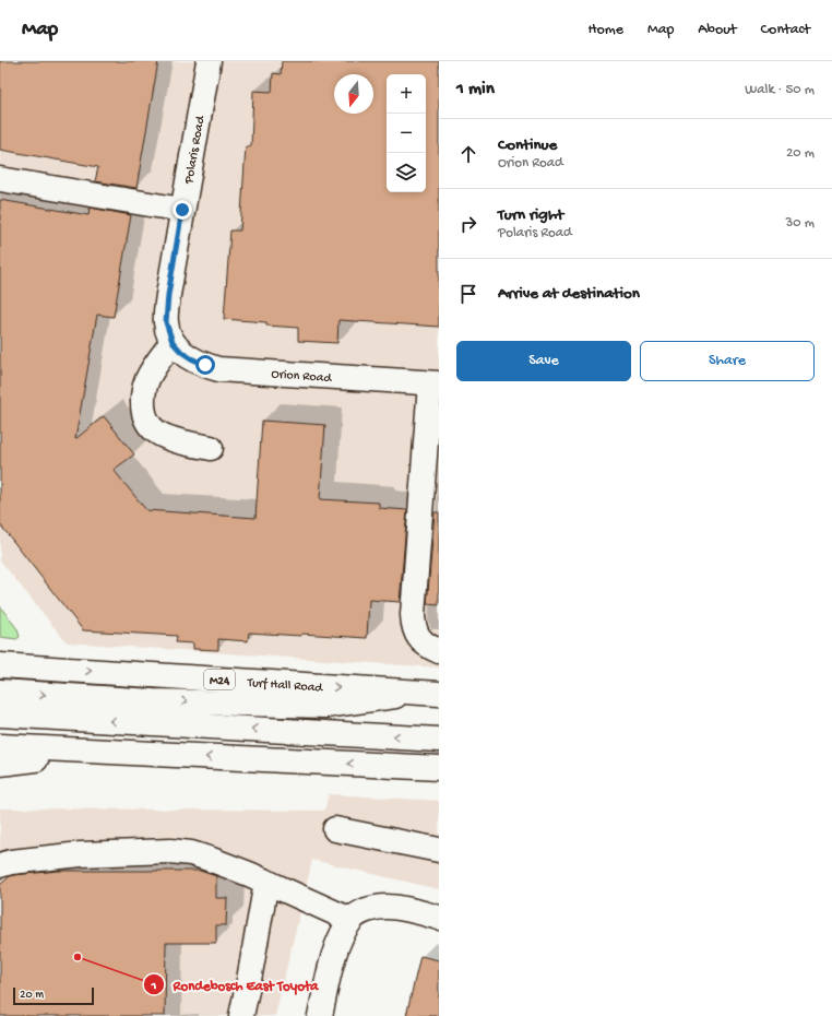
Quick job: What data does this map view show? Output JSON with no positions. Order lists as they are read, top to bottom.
{
  "streets": {
    "main road": [
      "Polaris Road",
      "Orion Road",
      "M24",
      "Turf Hall Road"
    ]
  },
  "crossings": [
    ["Polaris Road", "Orion Road"]
  ],
  "places": ["Rondebosch East Toyota"],
  "scale_bar": "20 m",
  "north": "bottom",
  "page": {
    "header": "Map",
    "nav": [
      "Home",
      "Map",
      "About",
      "Contact"
    ],
    "heading": ["1 min", "Walk · 50 m"],
    "map_buttons": ["+", "−"],
    "list": [
      ["Continue", "Orion Road", "20 m"],
      ["Turn right", "Polaris Road", "30 m"],
      "Arrive at destination"
    ],
    "buttons": ["Save", "Share"],
    "scale": "20 m"
  }
}
